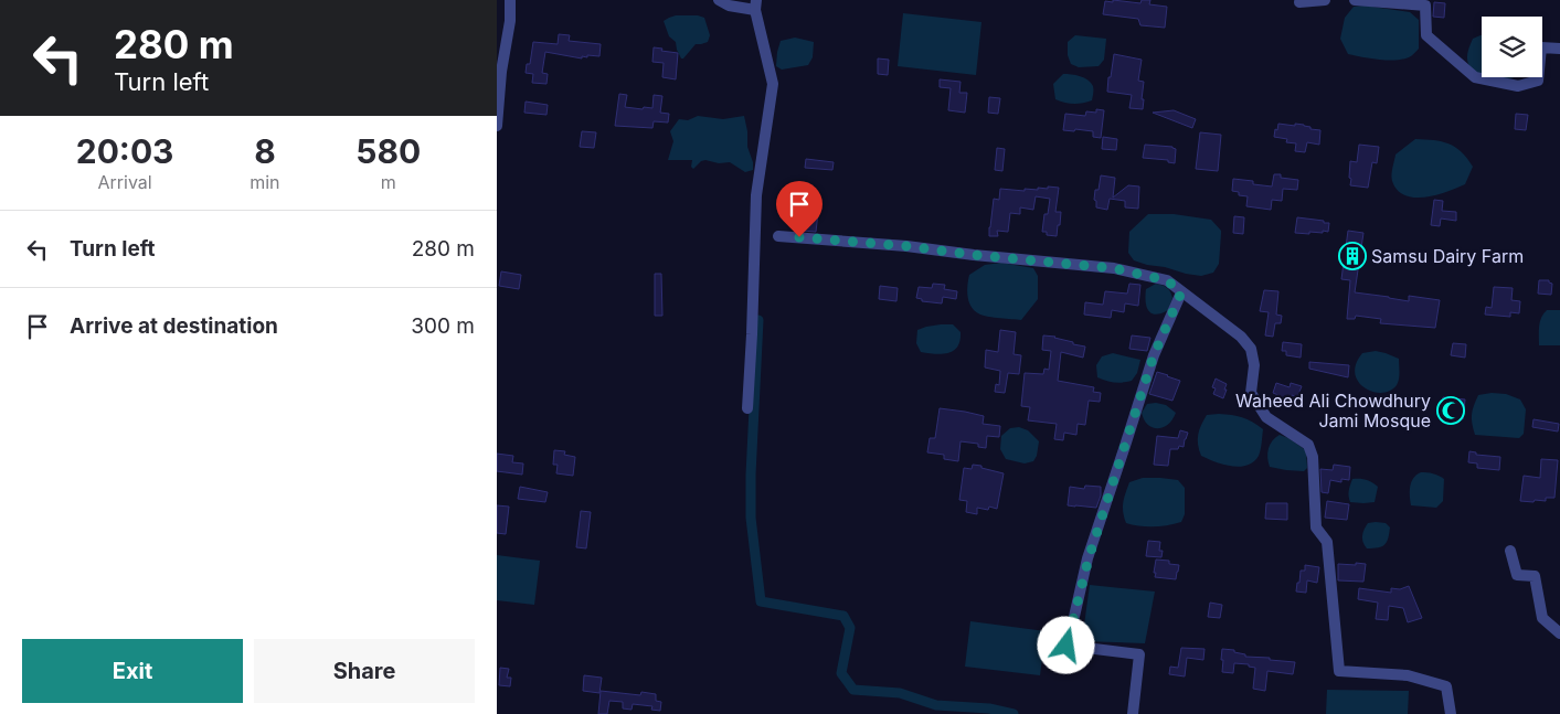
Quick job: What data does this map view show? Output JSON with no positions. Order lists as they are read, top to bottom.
{
  "places": {
    "building": ["Samsu Dairy Farm"],
    "mosque": ["Waheed Ali Chowdhury Jami Mosque"]
  },
  "page": {
    "turn": ["280 m", "Turn left"],
    "eta": [
      "20:03",
      "Arrival",
      "8",
      "min",
      "580",
      "m"
    ],
    "list": [
      {
        "name": "Turn left",
        "value": "280 m"
      },
      {
        "name": "Arrive at destination",
        "value": "300 m"
      }
    ],
    "buttons": ["Exit", "Share"]
  }
}
